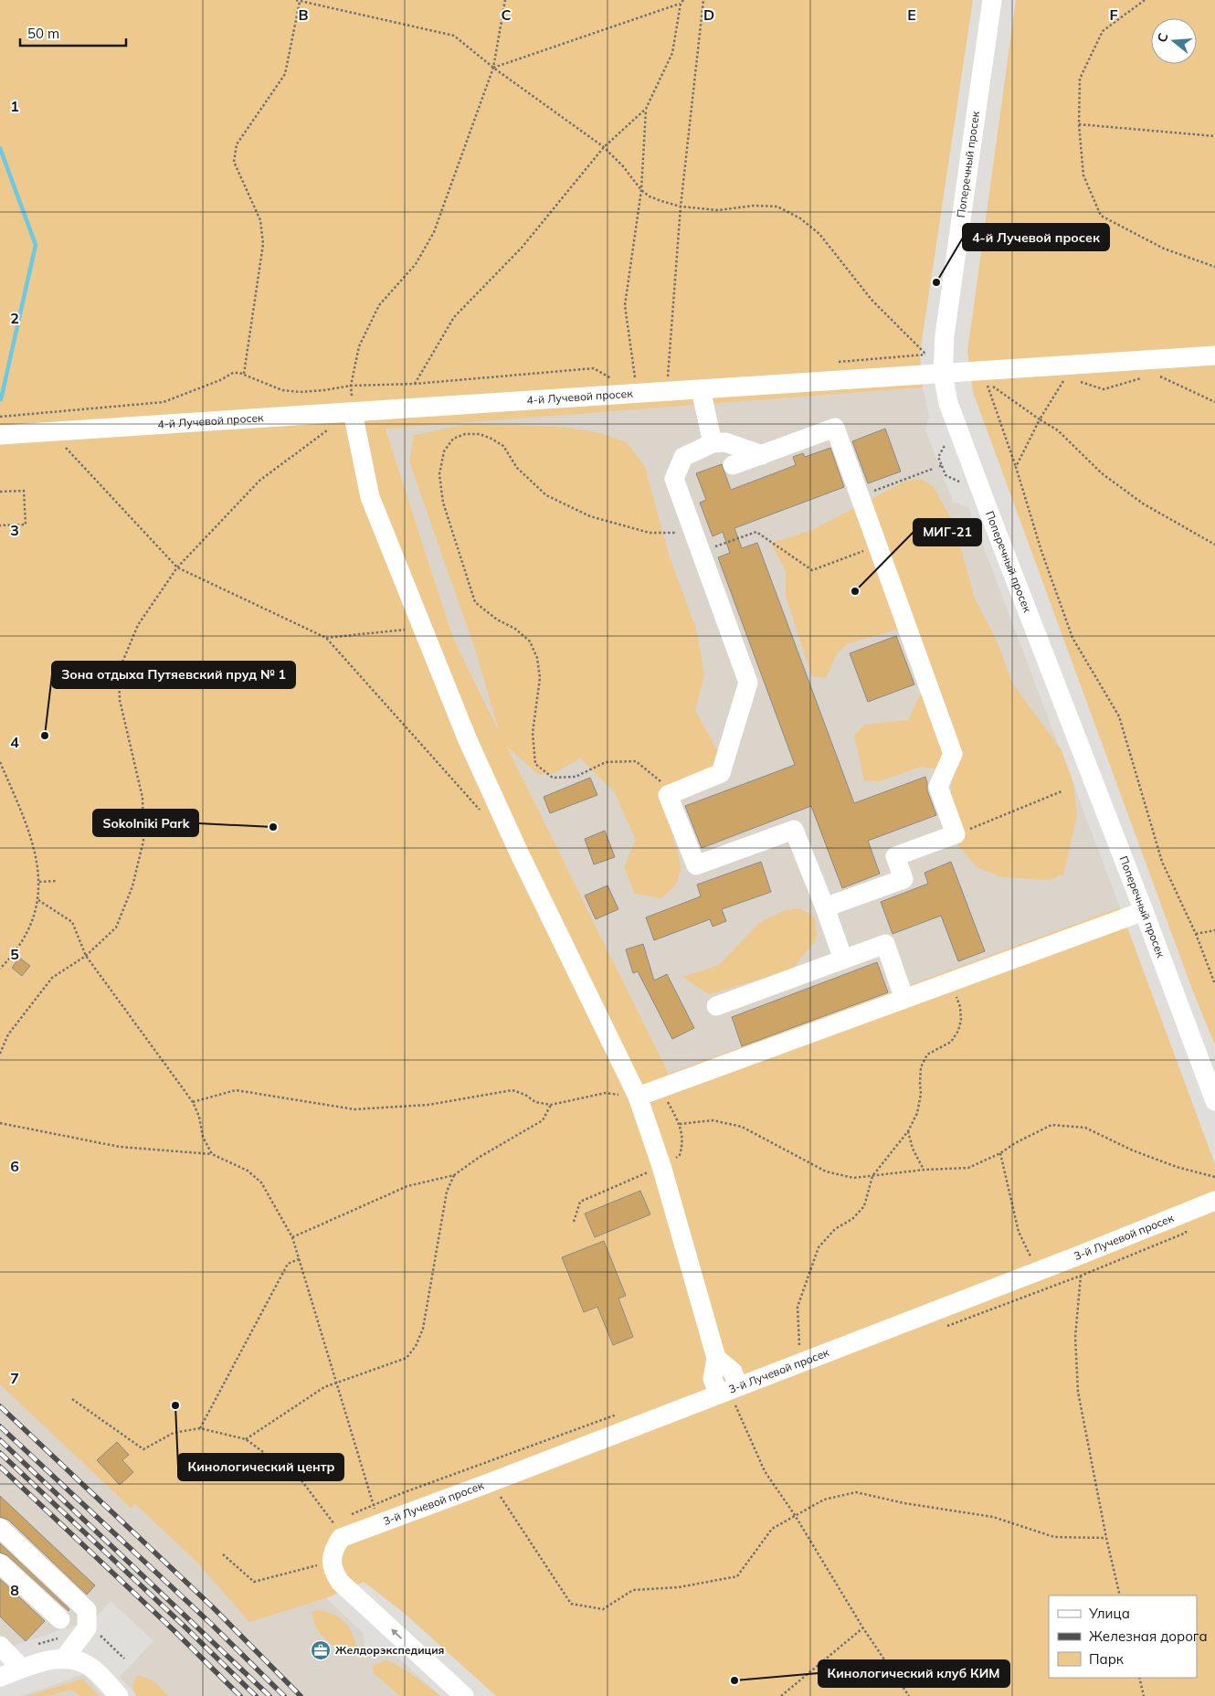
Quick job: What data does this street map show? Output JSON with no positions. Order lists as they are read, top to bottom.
{
  "streets": {
    "street": ["Поперечный просек", "4-й Лучевой просек", "3-й Лучевой просек"]
  },
  "crossings": [
    ["Поперечный просек", "4-й Лучевой просек"]
  ],
  "places": {
    "other": [
      "4-й Лучевой просек",
      "МИГ-21",
      "Зона отдыха Путяевский пруд № 1",
      "Sokolniki Park",
      "Кинологический центр",
      "Кинологический клуб КИМ"
    ],
    "office": ["Желдорэкспедиция"]
  },
  "legend": ["Улица", "Железная дорога", "Парк"],
  "scale_bar": "50 m",
  "north": "left",
  "grid": {
    "columns": [
      "B",
      "C",
      "D",
      "E",
      "F"
    ],
    "rows": [
      "1",
      "2",
      "3",
      "4",
      "5",
      "6",
      "7",
      "8"
    ]
  }
}
